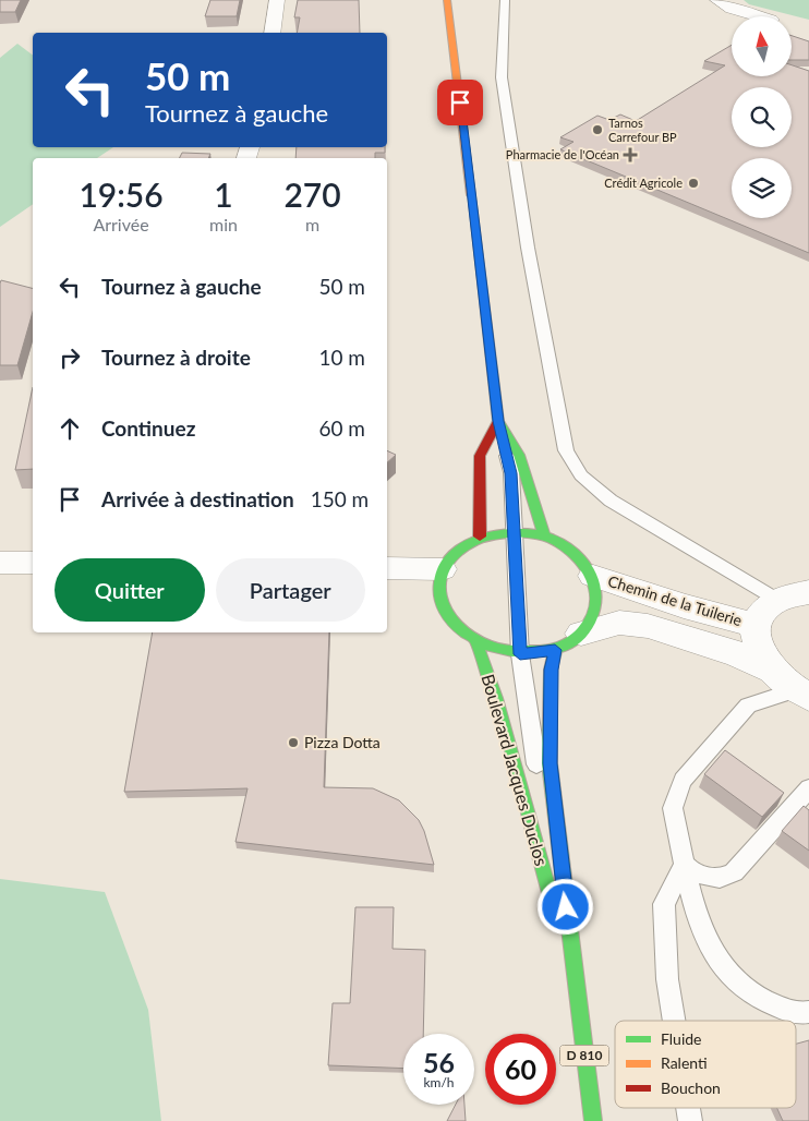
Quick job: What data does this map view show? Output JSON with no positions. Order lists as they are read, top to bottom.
{
  "streets": {
    "main road": ["Boulevard Jacques Duclos", "D 810"],
    "street": ["Chemin de la Tuilerie"]
  },
  "places": {
    "other": ["Tarnos Carrefour BP", "Crédit Agricole", "Pizza Dotta"],
    "health": ["Pharmacie de l'Océan"]
  },
  "legend": ["Fluide", "Ralenti", "Bouchon"],
  "north": "top",
  "page": {
    "turn": ["50 m", "Tournez à gauche"],
    "eta": [
      "19:56",
      "Arrivée",
      "1",
      "min",
      "270",
      "m"
    ],
    "list": [
      {
        "name": "Tournez à gauche",
        "value": "50 m"
      },
      {
        "name": "Tournez à droite",
        "value": "10 m"
      },
      {
        "name": "Continuez",
        "value": "60 m"
      },
      {
        "name": "Arrivée à destination",
        "value": "150 m"
      }
    ],
    "buttons": ["Quitter", "Partager"],
    "speed": "56 km/h",
    "limit": "60"
  }
}
